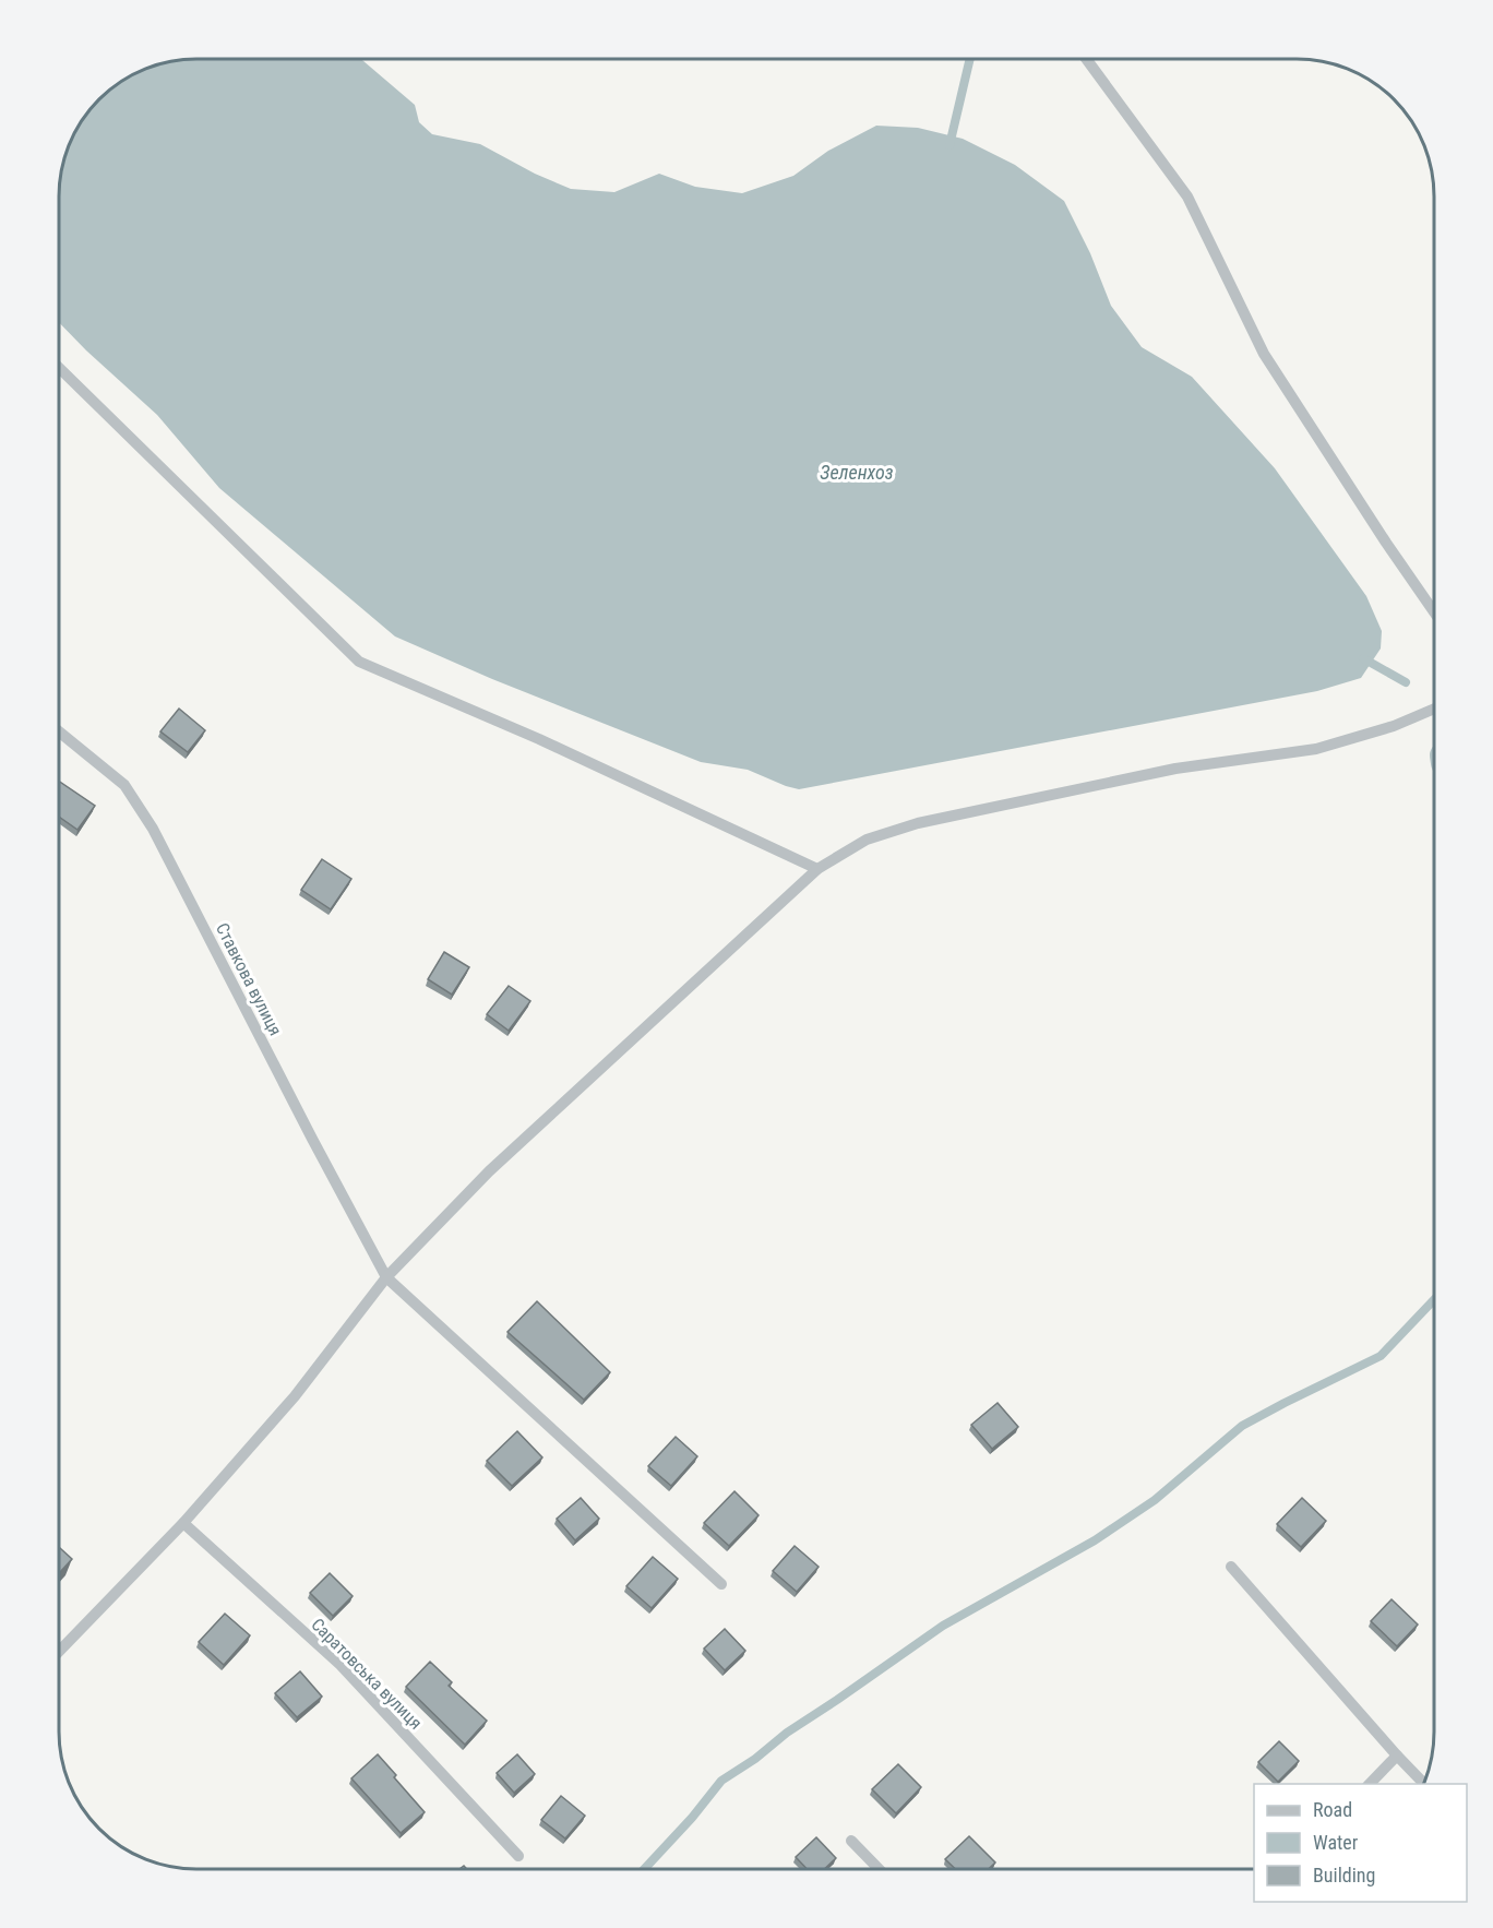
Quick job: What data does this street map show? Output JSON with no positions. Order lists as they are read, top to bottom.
{
  "streets": {
    "street": ["Ставкова вулиця", "Саратовська вулиця"]
  },
  "water": ["Зеленхоз"],
  "legend": ["Road", "Water", "Building"]
}
